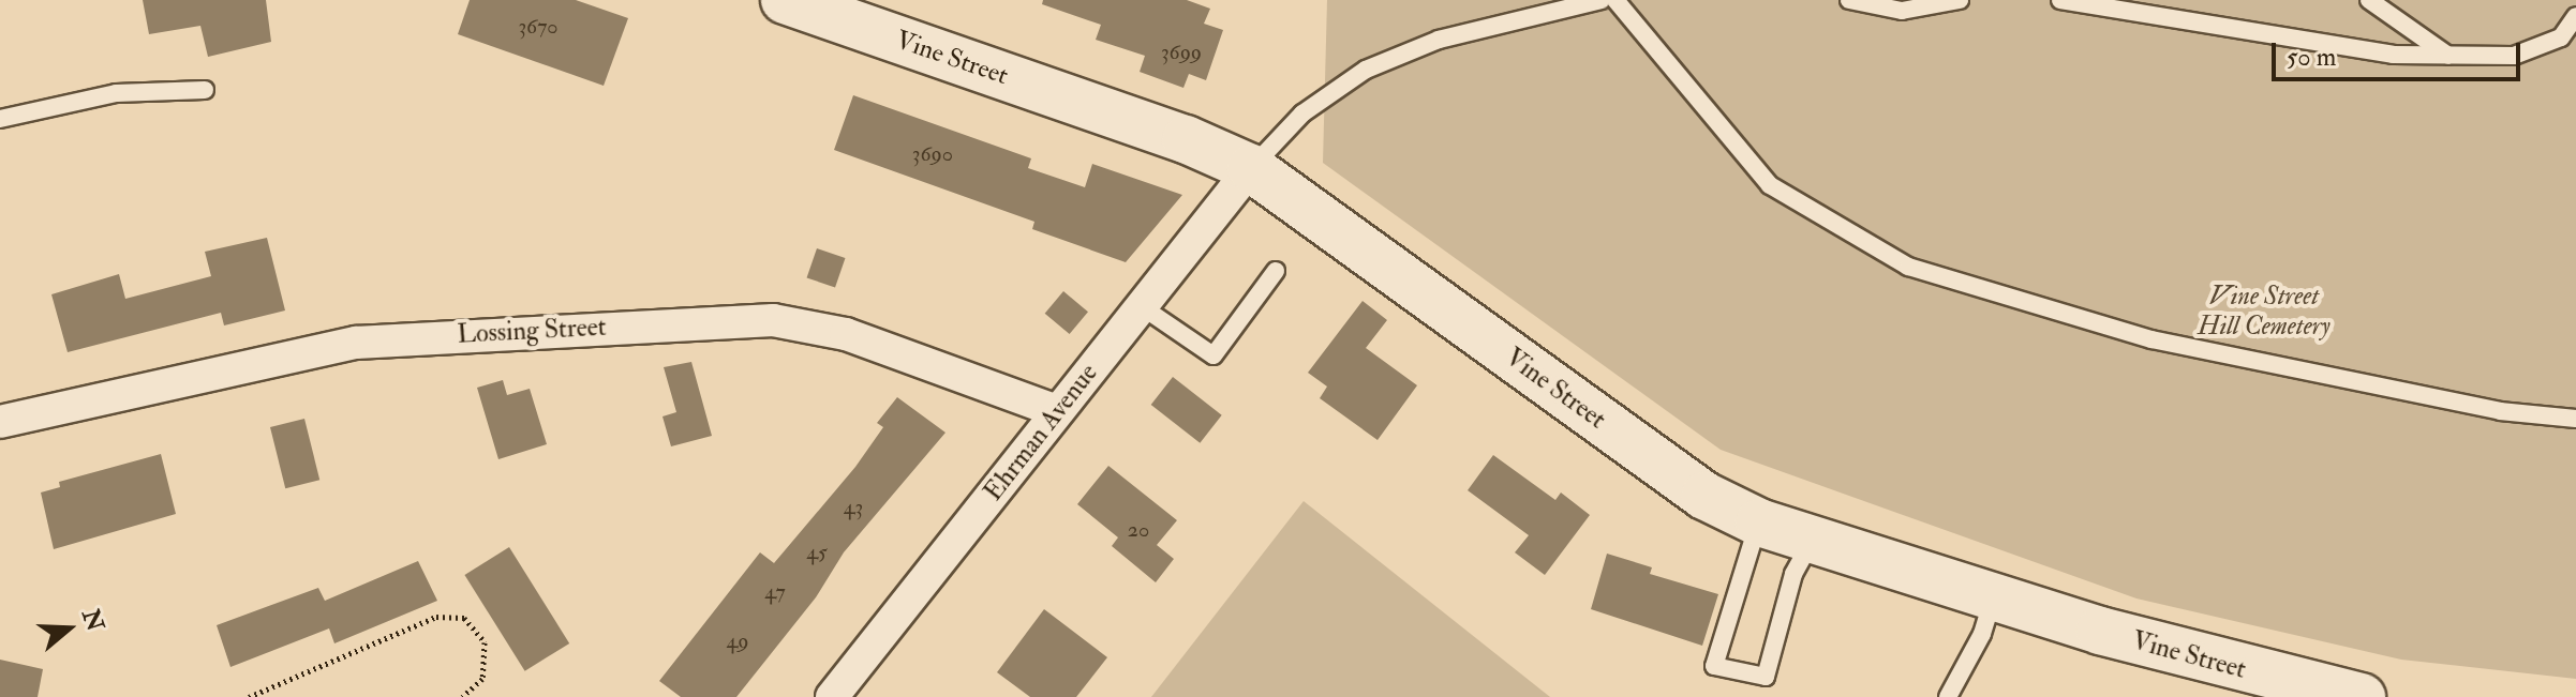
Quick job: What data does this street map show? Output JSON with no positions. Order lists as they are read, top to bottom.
{
  "streets": {
    "main road": ["Vine Street"],
    "street": ["Lossing Street", "Ehrman Avenue"]
  },
  "crossings": [
    ["Vine Street", "Ehrman Avenue"],
    ["Lossing Street", "Ehrman Avenue"]
  ],
  "parks": ["Vine Street Hill Cemetery"],
  "house_numbers": [
    "3670",
    "3699",
    "3690",
    "43",
    "20",
    "45",
    "47",
    "49"
  ],
  "scale_bar": "50 m",
  "north": "right"
}
